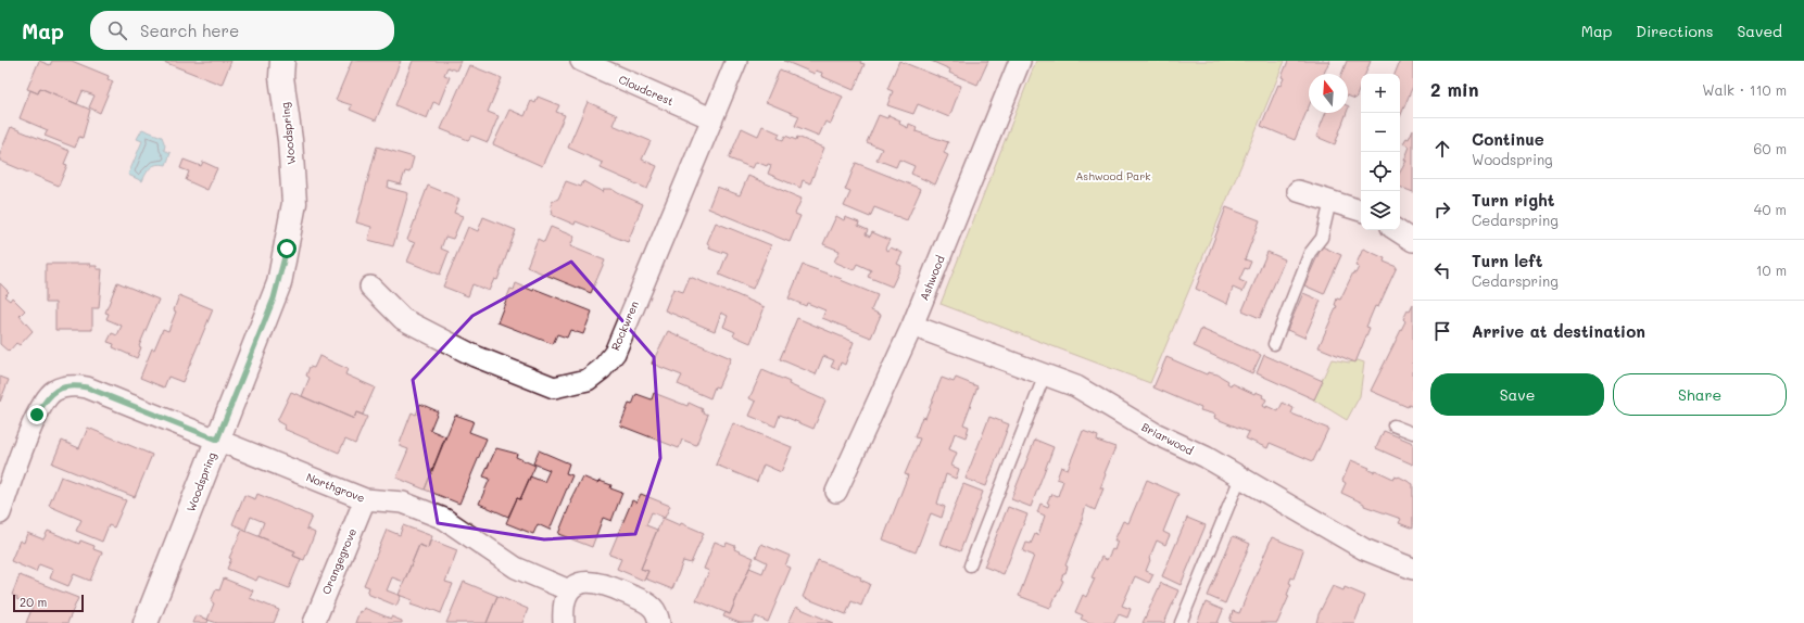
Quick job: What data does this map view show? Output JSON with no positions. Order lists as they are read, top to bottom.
{
  "streets": {
    "street": [
      "Cloudcrest",
      "Woodspring",
      "Ashwood",
      "Rockwren",
      "Briarwood",
      "Northgrove",
      "Orangegrove"
    ]
  },
  "crossings": [
    ["Cloudcrest", "Rockwren"],
    ["Woodspring", "Northgrove"],
    ["Ashwood", "Briarwood"],
    ["Northgrove", "Orangegrove"]
  ],
  "parks": ["Ashwood Park"],
  "scale_bar": "20 m",
  "north": "top",
  "page": {
    "header": "Map",
    "search": "Search here",
    "nav": ["Map", "Directions", "Saved"],
    "heading": ["2 min", "Walk · 110 m"],
    "map_buttons": ["+", "−"],
    "list": [
      ["Continue", "Woodspring", "60 m"],
      ["Turn right", "Cedarspring", "40 m"],
      ["Turn left", "Cedarspring", "10 m"],
      "Arrive at destination"
    ],
    "buttons": ["Save", "Share"],
    "scale": "20 m"
  }
}
